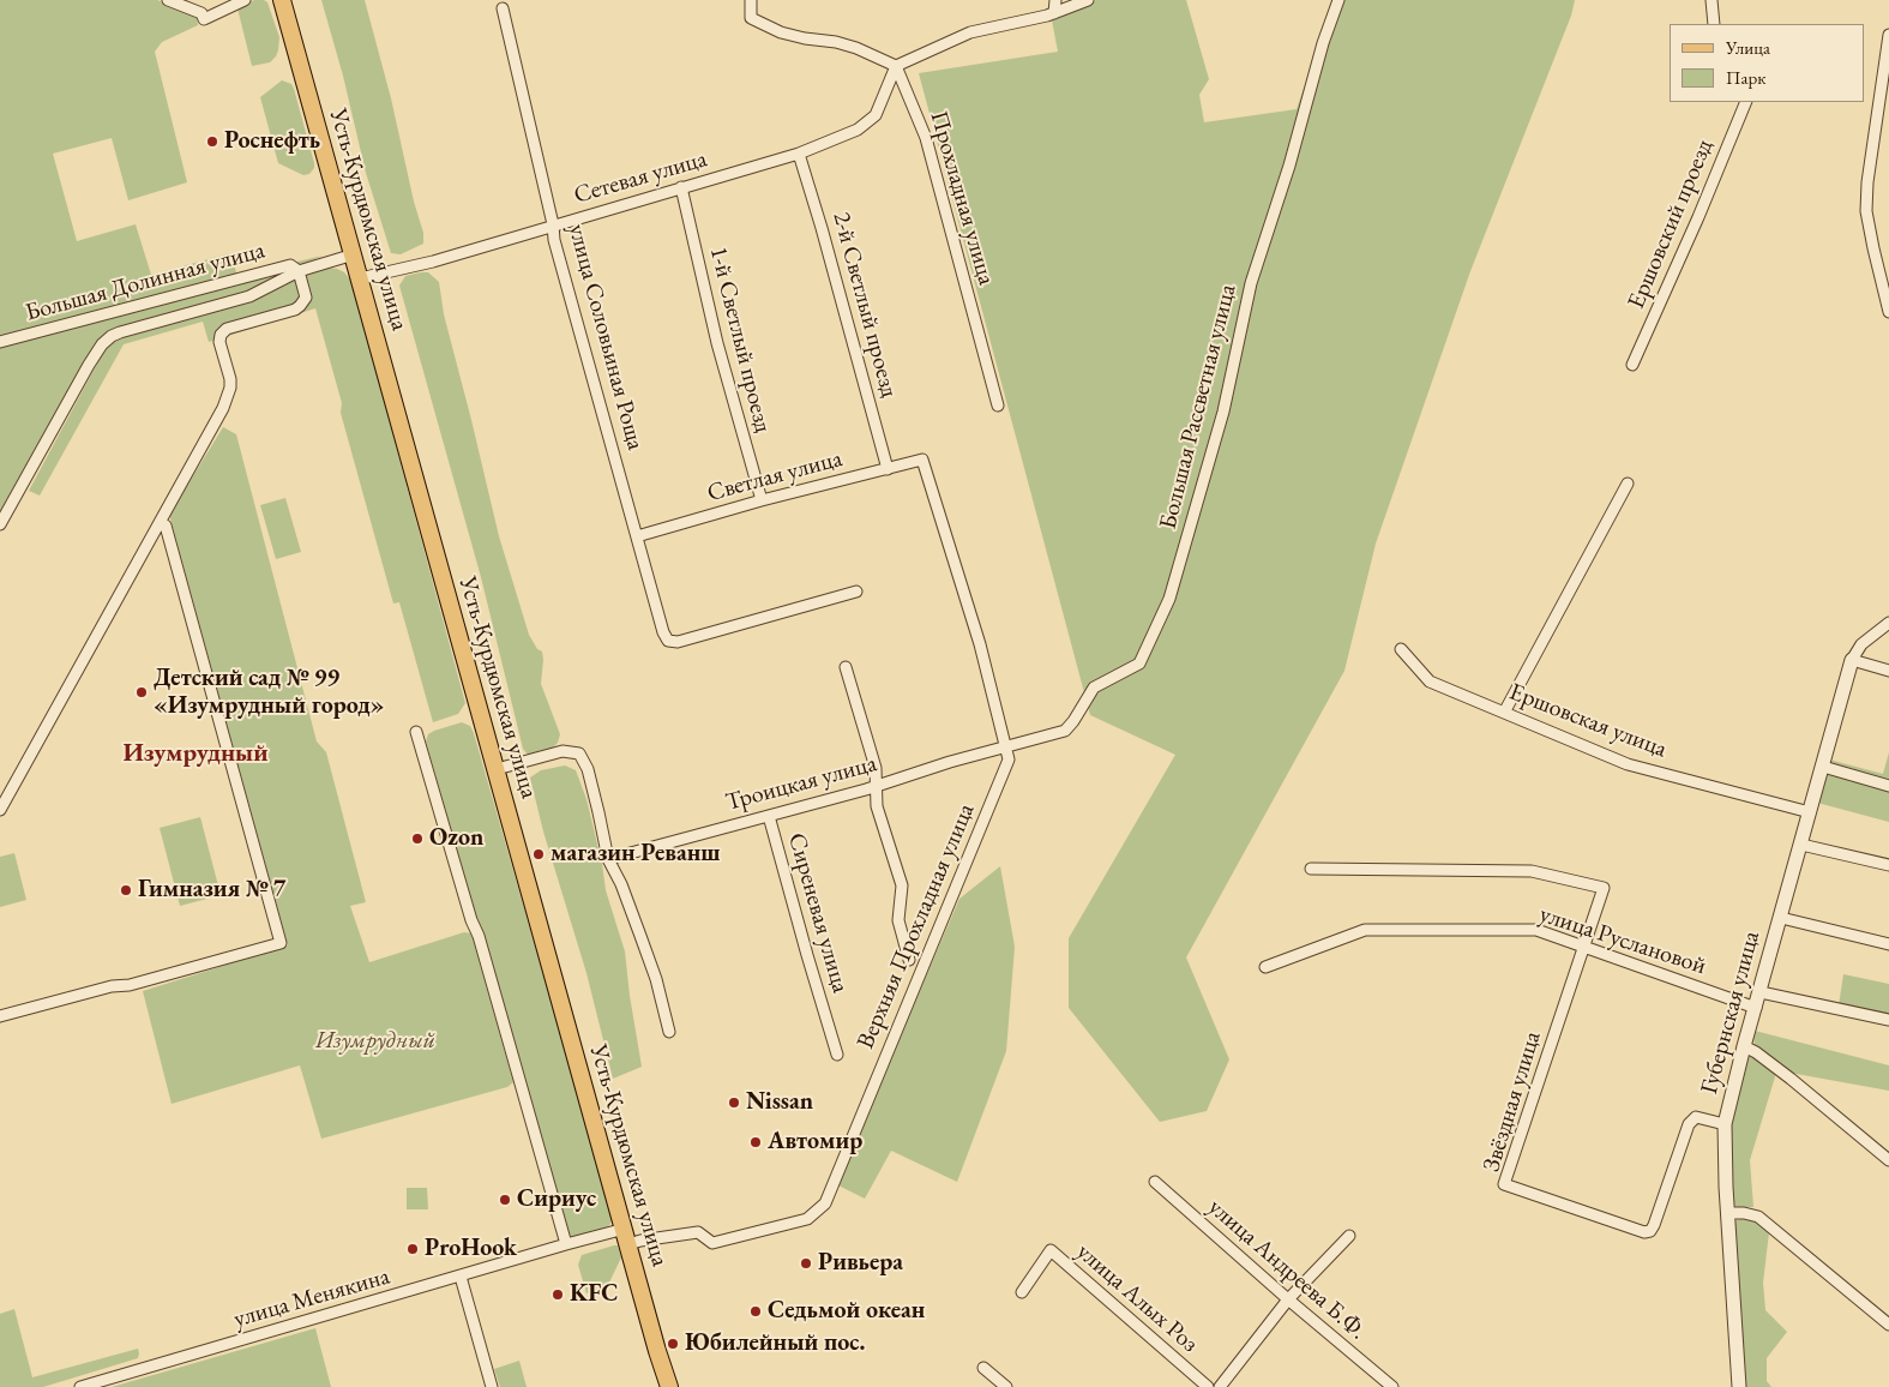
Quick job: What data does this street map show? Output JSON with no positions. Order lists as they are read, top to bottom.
{
  "streets": {
    "main road": ["Усть-Курдюмская улица"],
    "street": [
      "Сетевая улица",
      "Прохладная улица",
      "Ершовский проезд",
      "Большая Долинная улица",
      "2-й Светлый проезд",
      "улица Соловьиная Роща",
      "1-й Светлый проезд",
      "Большая Рассветная улица",
      "Светлая улица",
      "Ершовская улица",
      "Троицкая улица",
      "Сиреневая улица",
      "Верхняя Прохладная улица",
      "улица Руслановой",
      "Губернская улица",
      "Звёздная улица",
      "улица Андреева Б.Ф.",
      "улица Менякина",
      "улица Алых Роз"
    ]
  },
  "crossings": [
    ["Сетевая улица", "Прохладная улица"],
    ["Сетевая улица", "Усть-Курдюмская улица"],
    ["Сетевая улица", "2-й Светлый проезд"],
    ["Сетевая улица", "улица Соловьиная Роща"],
    ["Сетевая улица", "1-й Светлый проезд"],
    ["Усть-Курдюмская улица", "Большая Долинная улица"],
    ["Усть-Курдюмская улица", "Верхняя Прохладная улица"],
    ["Усть-Курдюмская улица", "улица Менякина"],
    ["2-й Светлый проезд", "Светлая улица"],
    ["улица Соловьиная Роща", "Светлая улица"],
    ["1-й Светлый проезд", "Светлая улица"],
    ["Большая Рассветная улица", "Троицкая улица"],
    ["Большая Рассветная улица", "Верхняя Прохладная улица"],
    ["Светлая улица", "Верхняя Прохладная улица"],
    ["Ершовская улица", "Губернская улица"],
    ["Троицкая улица", "Сиреневая улица"],
    ["Троицкая улица", "Верхняя Прохладная улица"],
    ["Верхняя Прохладная улица", "улица Менякина"],
    ["улица Руслановой", "Губернская улица"],
    ["улица Руслановой", "Звёздная улица"],
    ["Губернская улица", "Звёздная улица"]
  ],
  "districts": ["Изумрудный"],
  "parks": ["Изумрудный"],
  "places": [
    "Роснефть",
    "Детский сад № 99 «Изумрудный город»",
    "Ozon",
    "магазин Реванш",
    "Гимназия № 7",
    "Nissan",
    "Автомир",
    "Сириус",
    "ProHook",
    "Ривьера",
    "KFC",
    "Седьмой океан",
    "Юбилейный пос."
  ],
  "legend": ["Улица", "Парк"]
}
